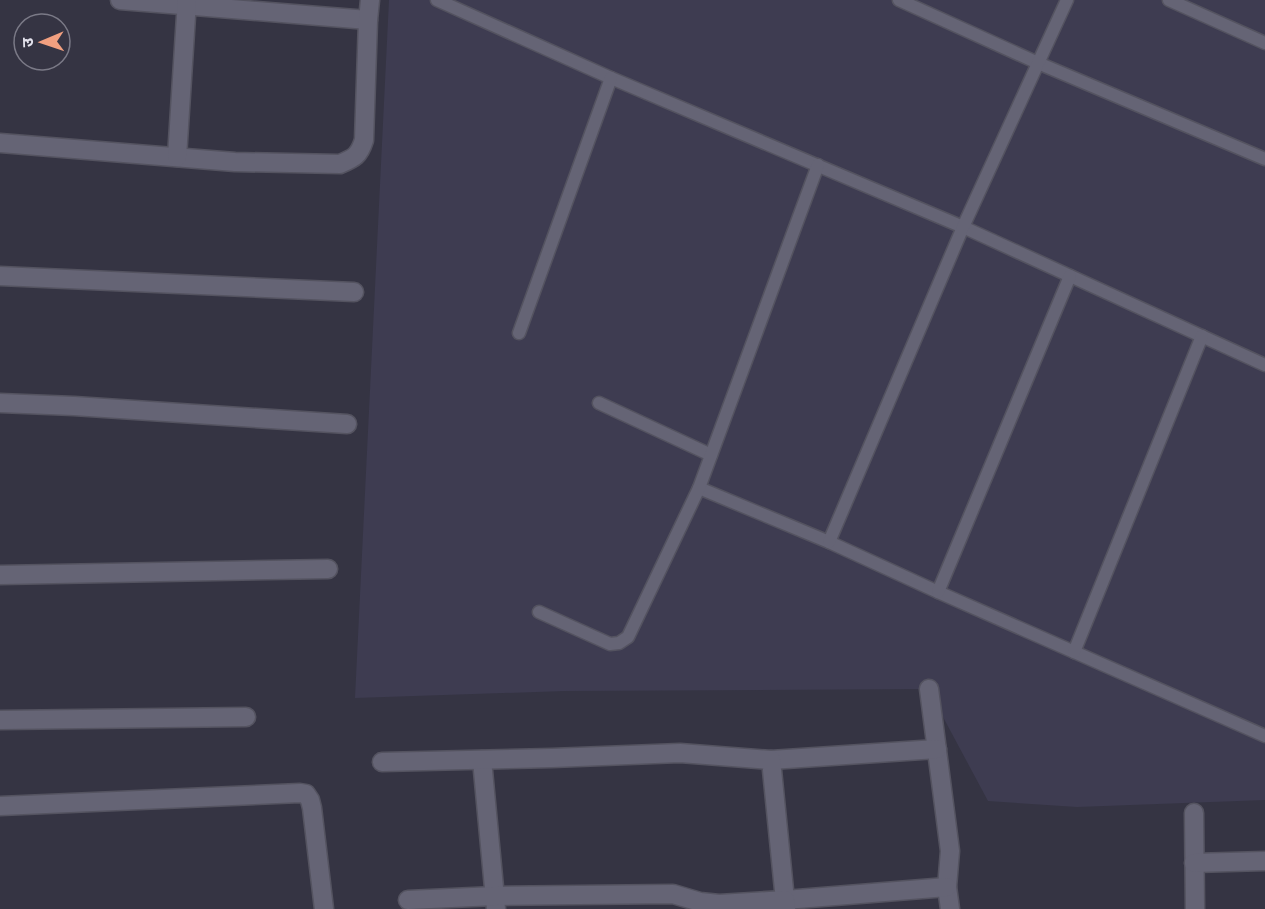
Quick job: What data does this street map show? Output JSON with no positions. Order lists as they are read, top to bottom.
{
  "north": "left"
}
